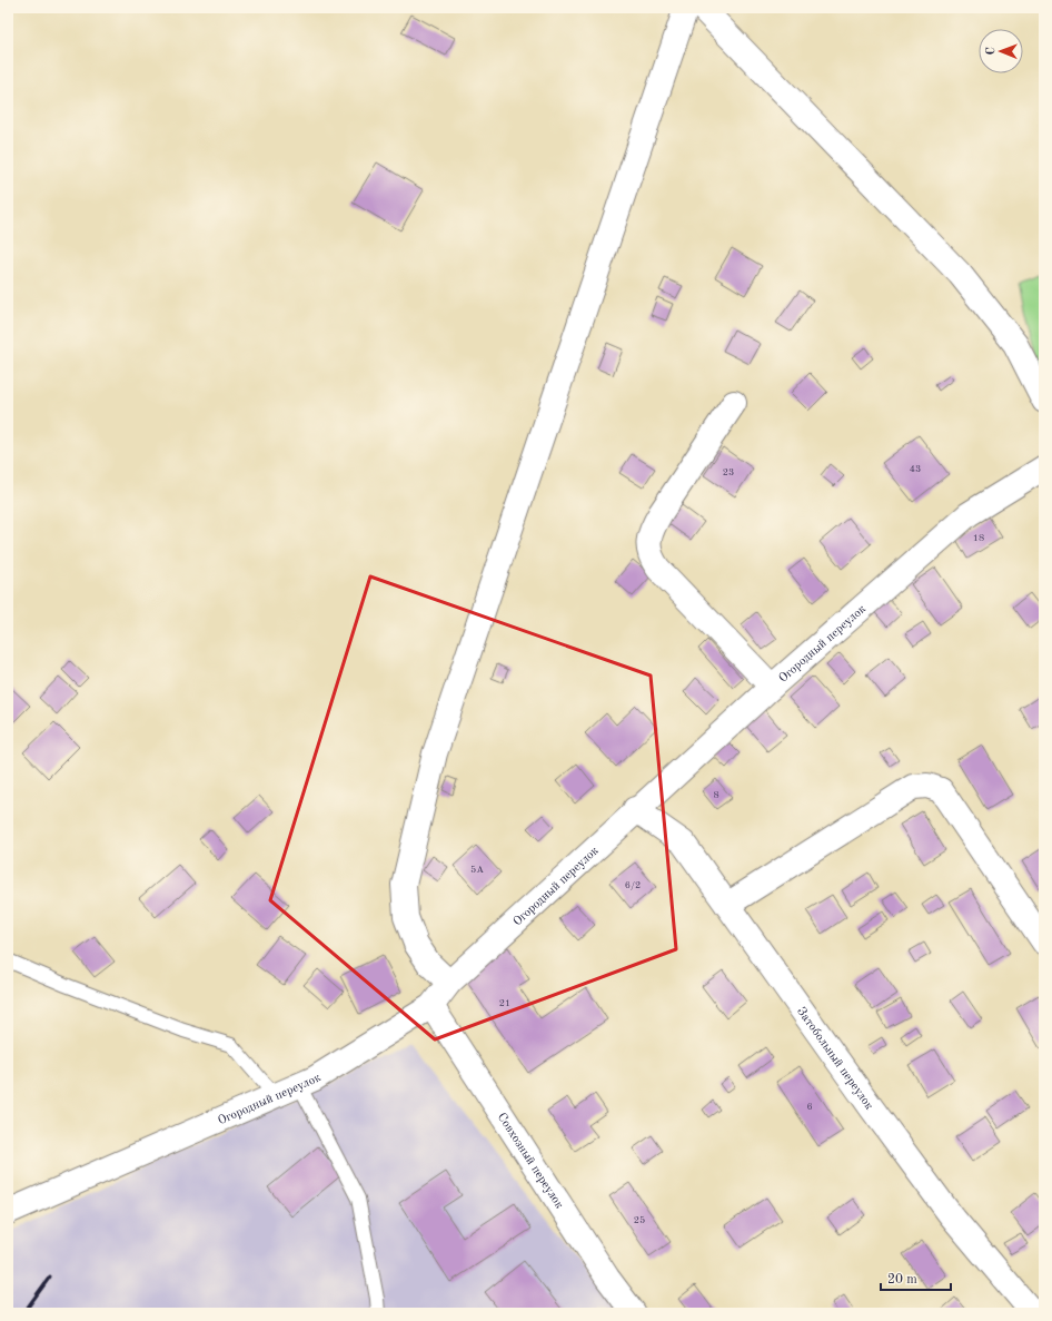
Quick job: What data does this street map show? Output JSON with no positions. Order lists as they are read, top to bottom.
{
  "streets": {
    "street": ["Огородный переулок", "Затобольный переулок", "Совхозный переулок"]
  },
  "crossings": [
    ["Огородный переулок", "Затобольный переулок"],
    ["Огородный переулок", "Совхозный переулок"]
  ],
  "house_numbers": [
    "43",
    "23",
    "18",
    "8",
    "5А",
    "6/2",
    "21",
    "6",
    "25"
  ],
  "scale_bar": "20 m",
  "north": "left"
}
